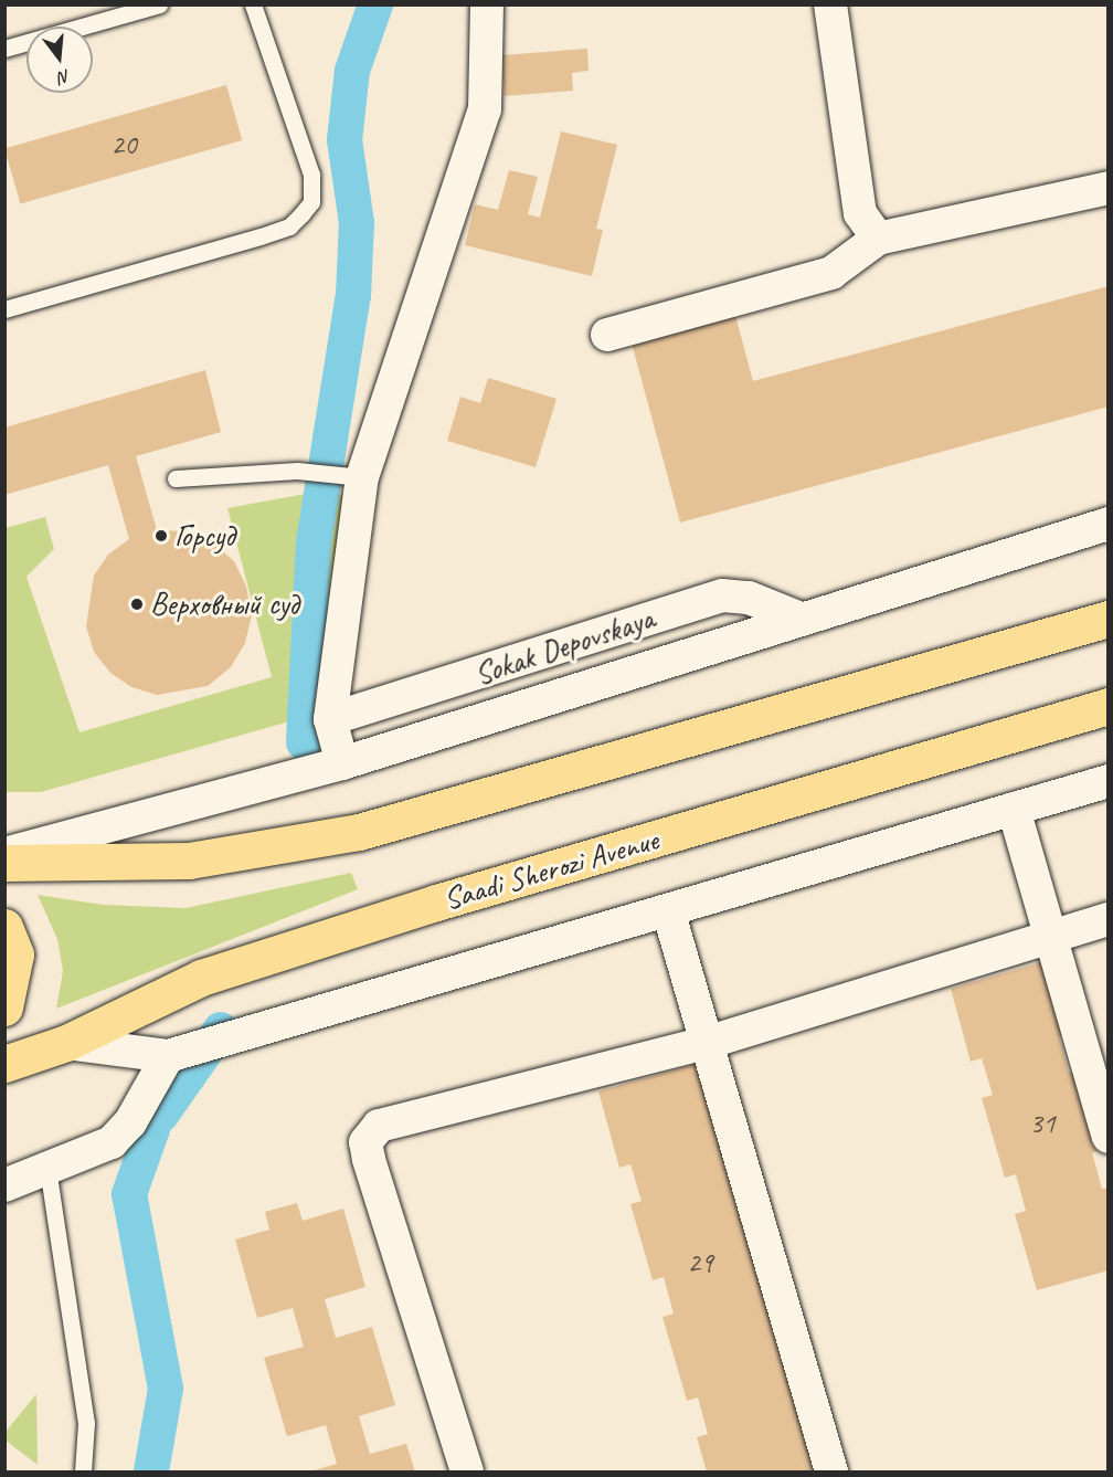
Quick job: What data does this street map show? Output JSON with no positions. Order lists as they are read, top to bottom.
{
  "streets": {
    "main road": ["Saadi Sherozi Avenue"],
    "street": ["Sokak Depovskaya"]
  },
  "places": ["Горсуд", "Верховный суд"],
  "house_numbers": ["20", "31", "29"],
  "north": "bottom"
}
